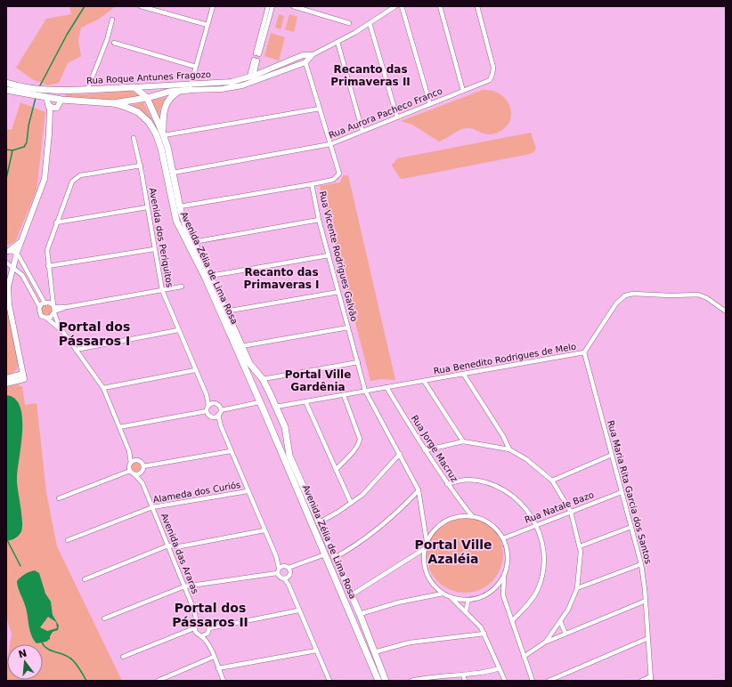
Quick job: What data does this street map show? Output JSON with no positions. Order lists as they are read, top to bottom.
{
  "streets": {
    "main road": ["Rua Roque Antunes Fragozo", "Avenida Zélia de Lima Rosa"],
    "street": [
      "Rua Aurora Pacheco Franco",
      "Avenida dos Periquitos",
      "Rua Vicente Rodrigues Galvão",
      "Rua Benedito Rodrigues de Melo",
      "Rua Jorge Macruz",
      "Alameda dos Curiós",
      "Rua Maria Rita Garcia dos Santos",
      "Rua Natale Bazo",
      "Avenida das Araras"
    ]
  },
  "crossings": [
    ["Rua Roque Antunes Fragozo", "Avenida Zélia de Lima Rosa"],
    ["Rua Aurora Pacheco Franco", "Rua Vicente Rodrigues Galvão"],
    ["Rua Aurora Pacheco Franco", "Avenida Zélia de Lima Rosa"],
    ["Rua Vicente Rodrigues Galvão", "Rua Benedito Rodrigues de Melo"],
    ["Rua Vicente Rodrigues Galvão", "Rua Jorge Macruz"],
    ["Rua Vicente Rodrigues Galvão", "Rua Natale Bazo"],
    ["Avenida Zélia de Lima Rosa", "Rua Benedito Rodrigues de Melo"],
    ["Rua Benedito Rodrigues de Melo", "Rua Jorge Macruz"],
    ["Rua Benedito Rodrigues de Melo", "Rua Maria Rita Garcia dos Santos"],
    ["Rua Jorge Macruz", "Rua Natale Bazo"],
    ["Alameda dos Curiós", "Avenida das Araras"],
    ["Rua Maria Rita Garcia dos Santos", "Rua Natale Bazo"]
  ],
  "districts": [
    "Recanto das Primaveras II",
    "Recanto das Primaveras I",
    "Portal dos Pássaros I",
    "Portal Ville Gardênia",
    "Portal Ville Azaléia",
    "Portal dos Pássaros II"
  ],
  "north": "top"
}
